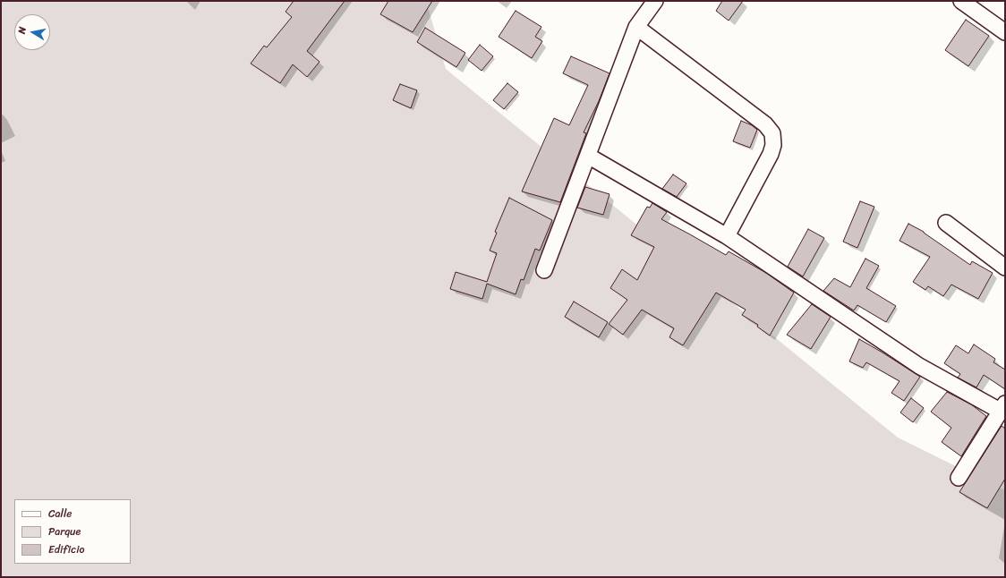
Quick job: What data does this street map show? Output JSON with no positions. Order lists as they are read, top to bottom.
{
  "legend": ["Calle", "Parque", "Edificio"],
  "north": "left"
}
